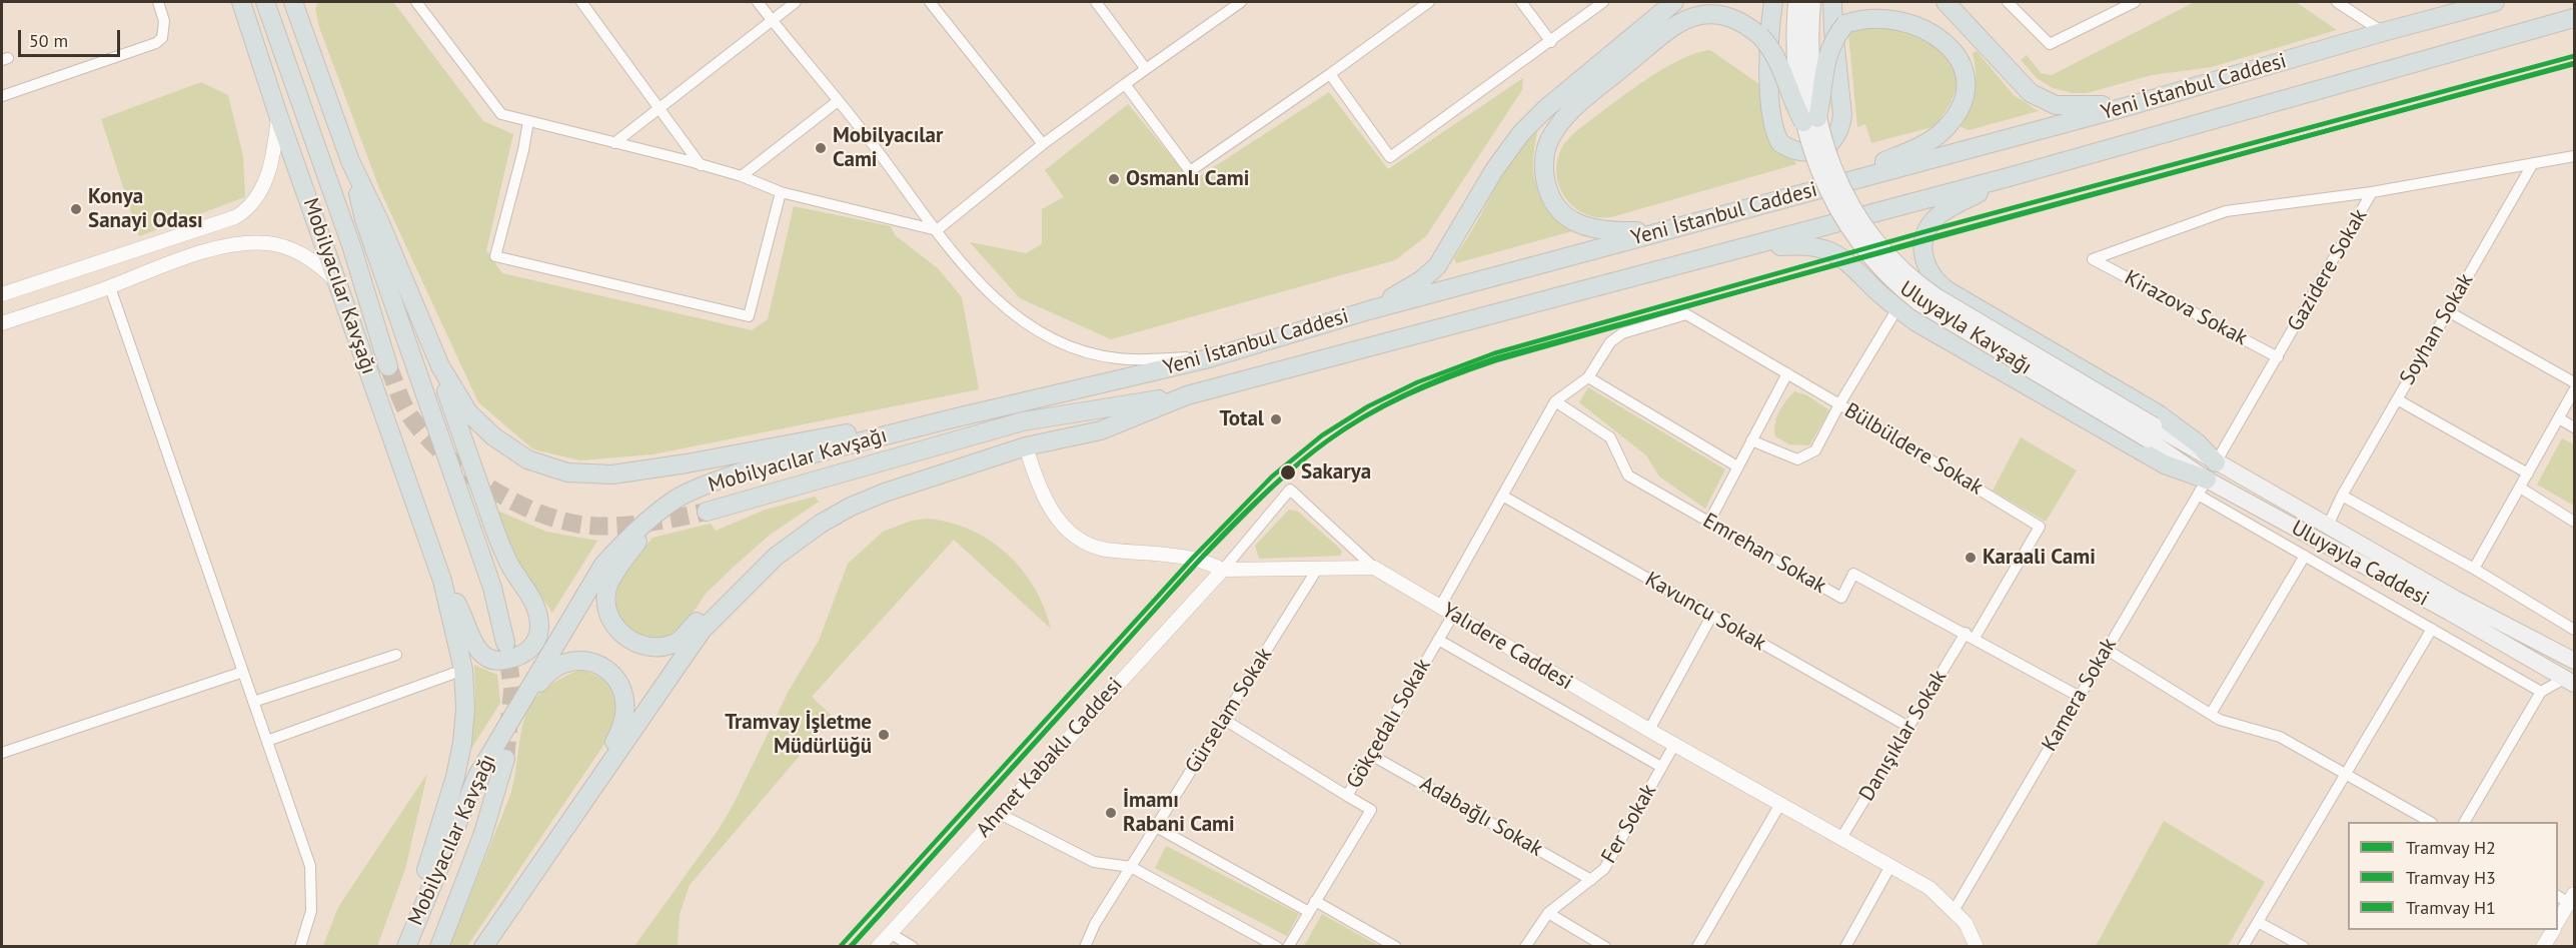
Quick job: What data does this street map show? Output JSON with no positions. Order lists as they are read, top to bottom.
{
  "streets": {
    "highway": ["Yeni İstanbul Caddesi", "Mobilyacılar Kavşağı"],
    "main road": ["Uluyayla Kavşağı", "Uluyayla Caddesi"],
    "street": [
      "Gazidere Sokak",
      "Kirazova Sokak",
      "Soyhan Sokak",
      "Bülbüldere Sokak",
      "Emrehan Sokak",
      "Kavuncu Sokak",
      "Yalıdere Caddesi",
      "Kamera Sokak",
      "Gürselam Sokak",
      "Gökçedalı Sokak",
      "Danışıklar Sokak",
      "Ahmet Kabaklı Caddesi",
      "Adabağlı Sokak",
      "Fer Sokak"
    ]
  },
  "crossings": [
    ["Yeni İstanbul Caddesi", "Mobilyacılar Kavşağı"],
    ["Gazidere Sokak", "Kirazova Sokak"],
    ["Gazidere Sokak", "Soyhan Sokak"],
    ["Gazidere Sokak", "Uluyayla Caddesi"],
    ["Uluyayla Kavşağı", "Uluyayla Caddesi"],
    ["Soyhan Sokak", "Uluyayla Caddesi"],
    ["Bülbüldere Sokak", "Danışıklar Sokak"],
    ["Emrehan Sokak", "Kamera Sokak"],
    ["Emrehan Sokak", "Danışıklar Sokak"],
    ["Uluyayla Caddesi", "Kamera Sokak"],
    ["Kavuncu Sokak", "Danışıklar Sokak"],
    ["Yalıdere Caddesi", "Kamera Sokak"],
    ["Yalıdere Caddesi", "Gökçedalı Sokak"],
    ["Yalıdere Caddesi", "Danışıklar Sokak"],
    ["Yalıdere Caddesi", "Fer Sokak"],
    ["Gökçedalı Sokak", "Adabağlı Sokak"],
    ["Adabağlı Sokak", "Fer Sokak"]
  ],
  "places": [
    "Mobilyacılar Cami",
    "Osmanlı Cami",
    "Konya Sanayi Odası",
    "Total",
    "Sakarya",
    "Karaali Cami",
    "Tramvay İşletme Müdürlüğü",
    "İmamı Rabani Cami"
  ],
  "lines": ["tram line H2", "tram line H1", "tram line H3"],
  "legend": ["Tramvay H2", "Tramvay H3", "Tramvay H1"],
  "scale_bar": "50 m"
}
